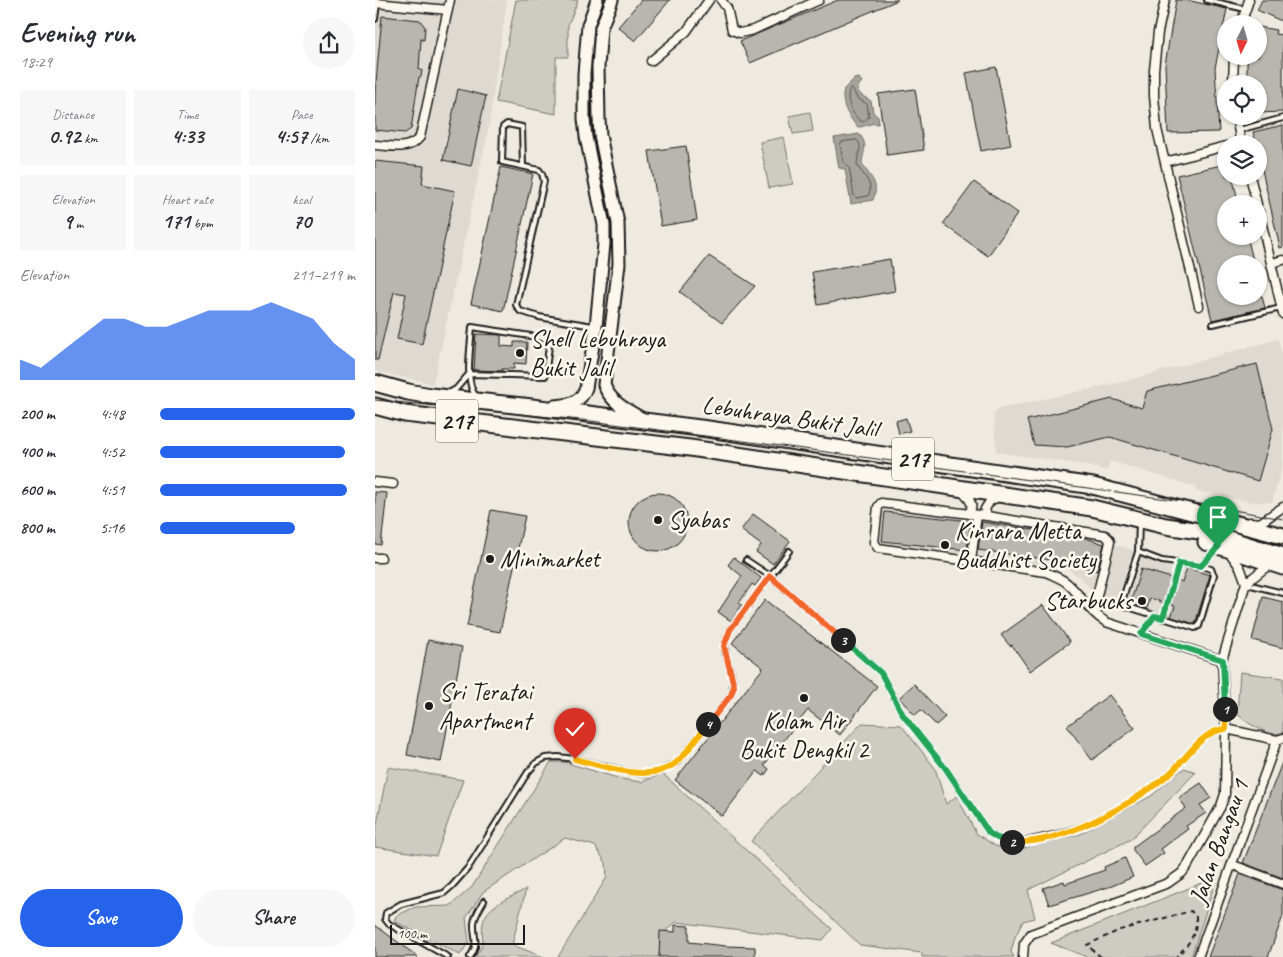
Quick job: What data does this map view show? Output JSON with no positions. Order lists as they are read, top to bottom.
{
  "streets": {
    "highway": ["Lebuhraya Bukit Jalil", "217"],
    "street": ["Jalan Bangau 1"]
  },
  "places": [
    "Shell Lebuhraya Bukit Jalil",
    "Syabas",
    "Kinrara Metta Buddhist Society",
    "Minimarket",
    "Starbucks",
    "Kolam Air Bukit Dengkil 2",
    "Sri Teratai Apartment"
  ],
  "scale_bar": "100 m",
  "north": "bottom",
  "page": {
    "heading": ["Evening run", "18:29"],
    "map_buttons": ["+", "−"],
    "stats": [
      ["Distance", "0.92 km"],
      ["Time", "4:33"],
      ["Pace", "4:57 /km"],
      ["Elevation", "9 m"],
      ["Heart rate", "171 bpm"],
      ["kcal", "70"]
    ],
    "chart": ["Elevation", "211–219 m"],
    "list": [
      {
        "name": "200 m",
        "note": "4:48"
      },
      {
        "name": "400 m",
        "note": "4:52"
      },
      {
        "name": "600 m",
        "note": "4:51"
      },
      {
        "name": "800 m",
        "note": "5:16"
      }
    ],
    "pins": [
      "3",
      "1",
      "4",
      "2"
    ],
    "buttons": ["Save", "Share"],
    "scale": "100 m"
  }
}
